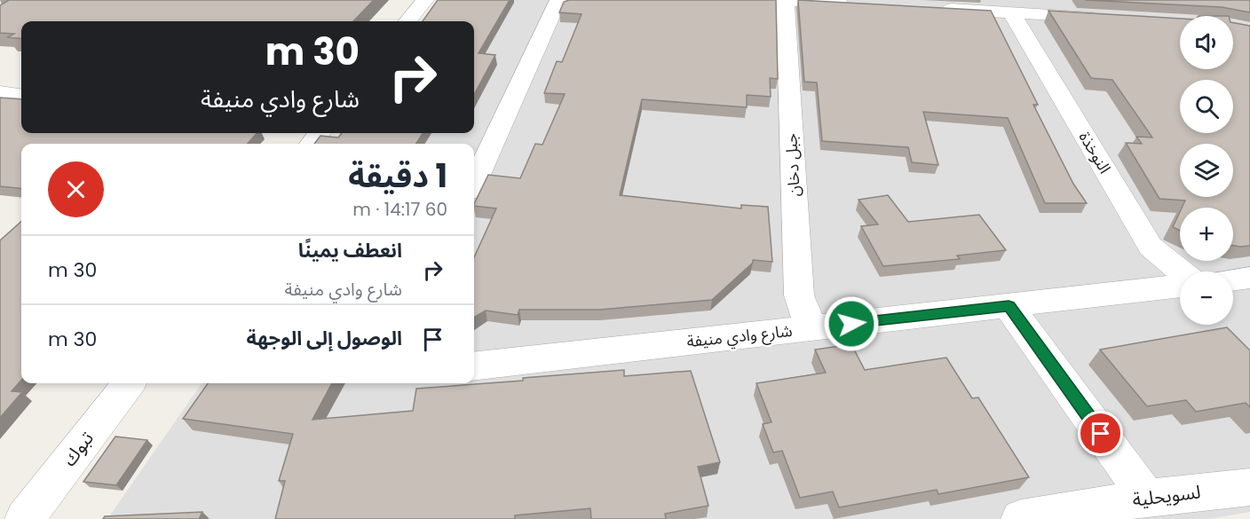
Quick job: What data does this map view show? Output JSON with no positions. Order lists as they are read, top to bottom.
{
  "streets": {
    "street": [
      "النوخذة",
      "جبل دخان",
      "شارع وادي منيفة",
      "تبوك",
      "لسويحلية"
    ]
  },
  "crossings": [
    ["جبل دخان", "شارع وادي منيفة"]
  ],
  "page": {
    "map_buttons": ["+", "−"],
    "turn": ["30 m", "شارع وادي منيفة"],
    "heading": ["1 دقيقة", "60 m · 14:17"],
    "list": [
      {
        "name": "انعطف يمينًا",
        "note": "شارع وادي منيفة",
        "value": "30 m"
      },
      {
        "name": "الوصول إلى الوجهة",
        "value": "30 m"
      }
    ]
  }
}
